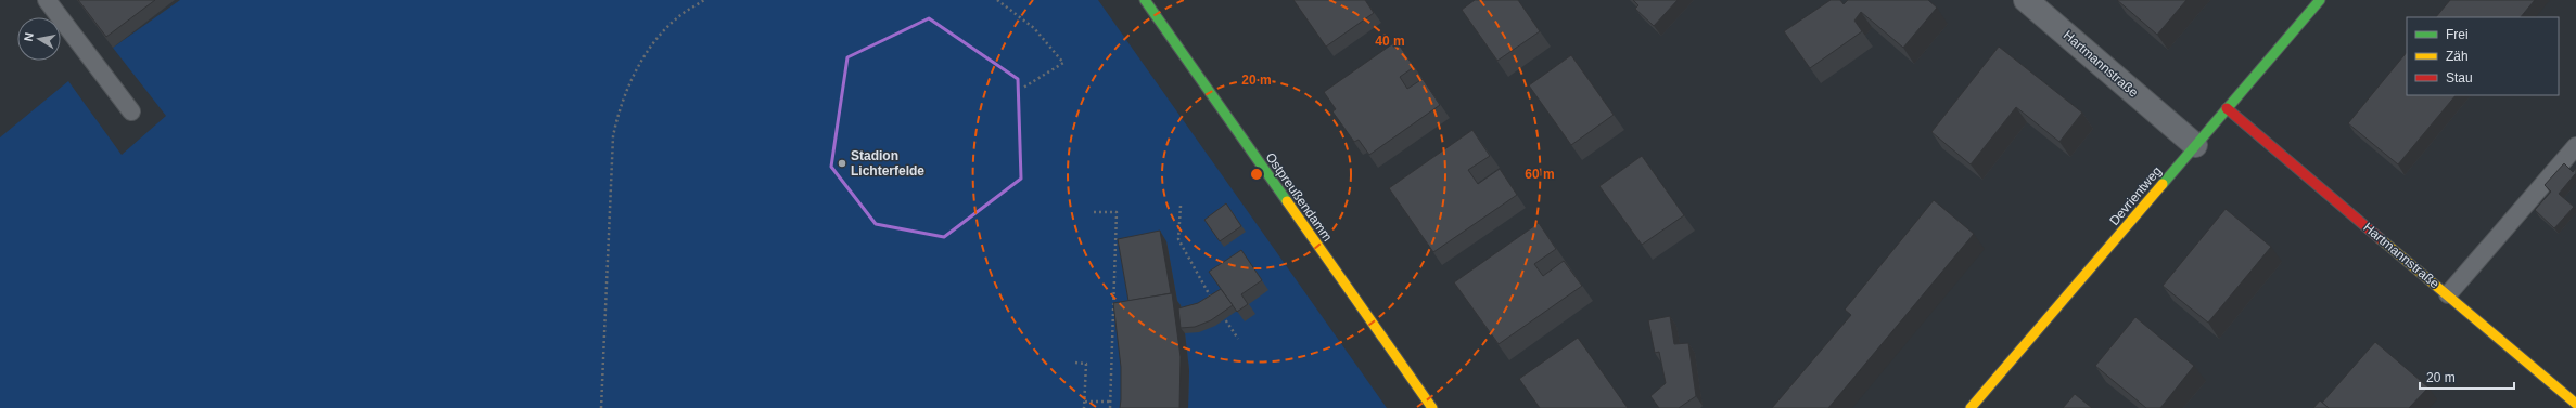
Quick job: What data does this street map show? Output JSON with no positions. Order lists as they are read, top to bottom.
{
  "streets": {
    "street": ["Hartmannstraße", "Devrientweg", "Ostpreußendamm"]
  },
  "crossings": [
    ["Hartmannstraße", "Devrientweg"]
  ],
  "places": ["Stadion Lichterfelde"],
  "legend": ["Frei", "Zäh", "Stau"],
  "scale_bar": "20 m",
  "north": "left",
  "rings": ["40 m", "20 m", "60 m"]
}
